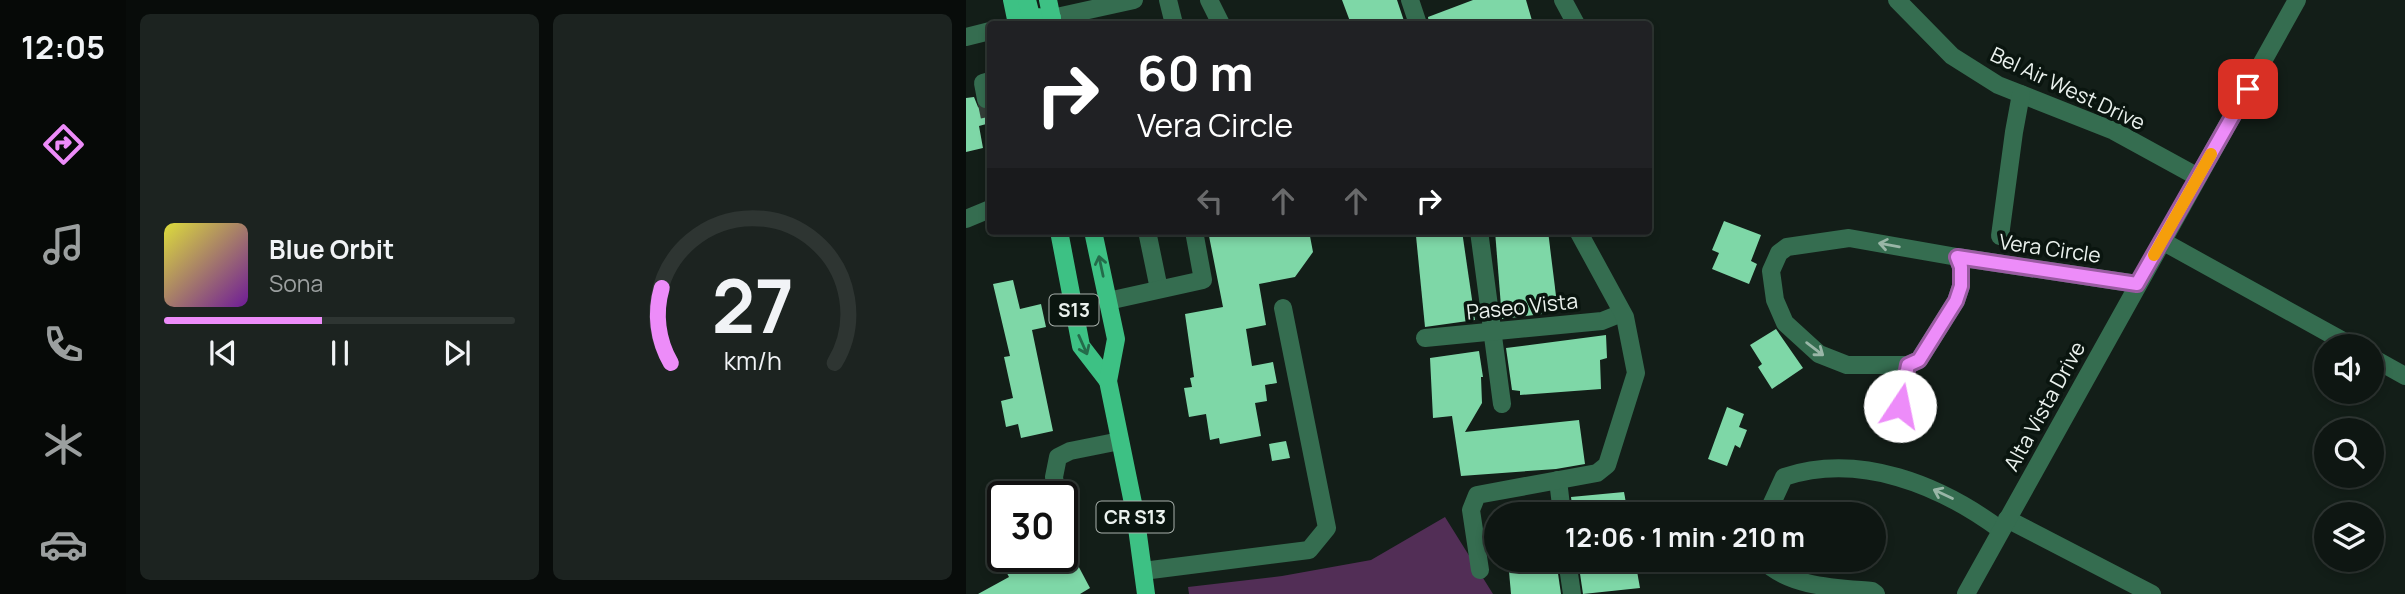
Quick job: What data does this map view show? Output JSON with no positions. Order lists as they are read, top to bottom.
{
  "streets": {
    "main road": ["S13", "CR S13"],
    "street": [
      "Bel Air West Drive",
      "Vera Circle",
      "Paseo Vista",
      "Alta Vista Drive"
    ]
  },
  "crossings": [
    ["Bel Air West Drive", "Alta Vista Drive"],
    ["Vera Circle", "Alta Vista Drive"],
    ["S13", "CR S13"]
  ],
  "page": {
    "tabs": "12:05",
    "turn": ["60 m", "Vera Circle"],
    "song": ["Blue Orbit", "Sona"],
    "limit": "30",
    "trip": "12:06 · 1 min · 210 m",
    "gauge": ["27", "km/h"]
  }
}
